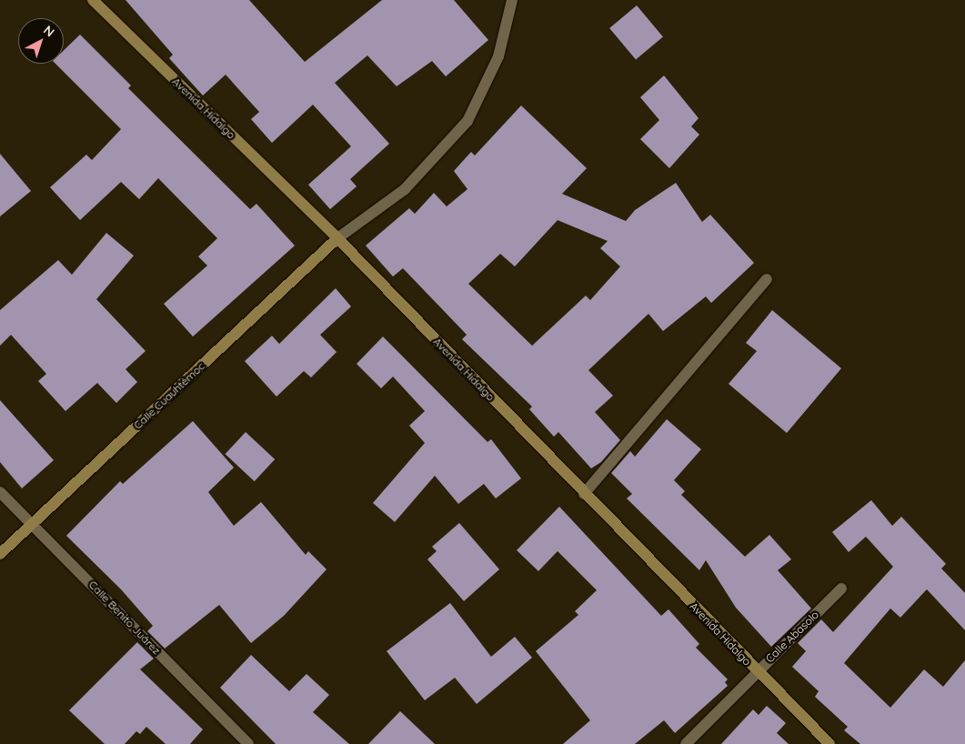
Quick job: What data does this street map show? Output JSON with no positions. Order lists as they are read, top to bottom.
{
  "streets": {
    "street": [
      "Avenida Hidalgo",
      "Calle Cuauhtémoc",
      "Calle Benito Juárez",
      "Calle Abasolo"
    ]
  },
  "crossings": [
    ["Avenida Hidalgo", "Calle Cuauhtémoc"],
    ["Avenida Hidalgo", "Calle Abasolo"],
    ["Calle Cuauhtémoc", "Calle Benito Juárez"]
  ],
  "north": "top right"
}
